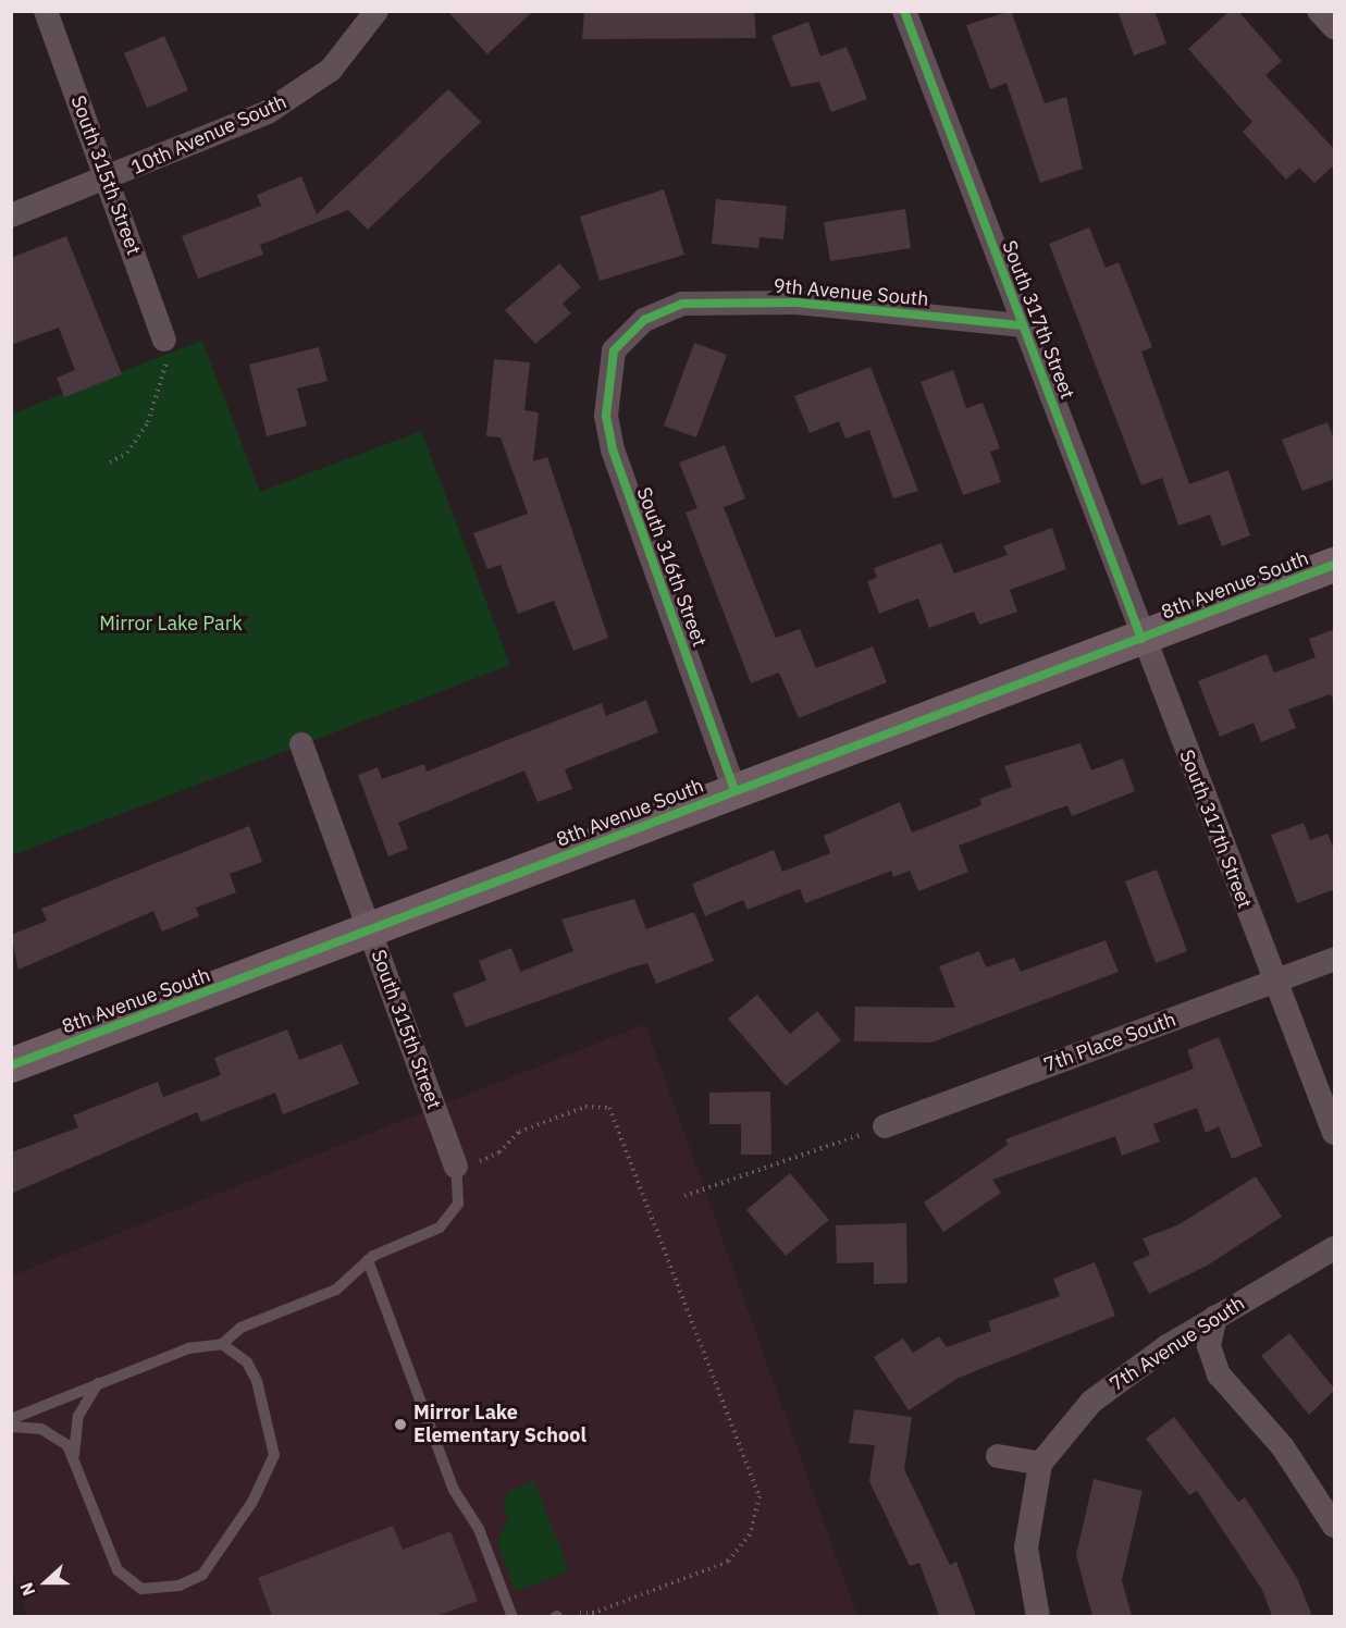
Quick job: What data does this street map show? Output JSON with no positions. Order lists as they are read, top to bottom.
{
  "streets": {
    "street": [
      "10th Avenue South",
      "South 315th Street",
      "9th Avenue South",
      "South 317th Street",
      "South 316th Street",
      "8th Avenue South",
      "7th Place South",
      "7th Avenue South"
    ]
  },
  "crossings": [
    ["10th Avenue South", "South 315th Street"],
    ["South 315th Street", "8th Avenue South"],
    ["9th Avenue South", "South 317th Street"],
    ["9th Avenue South", "South 316th Street"],
    ["South 317th Street", "8th Avenue South"],
    ["South 317th Street", "7th Place South"],
    ["South 316th Street", "8th Avenue South"]
  ],
  "parks": ["Mirror Lake Park"],
  "places": ["Mirror Lake Elementary School"],
  "north": "left"
}
